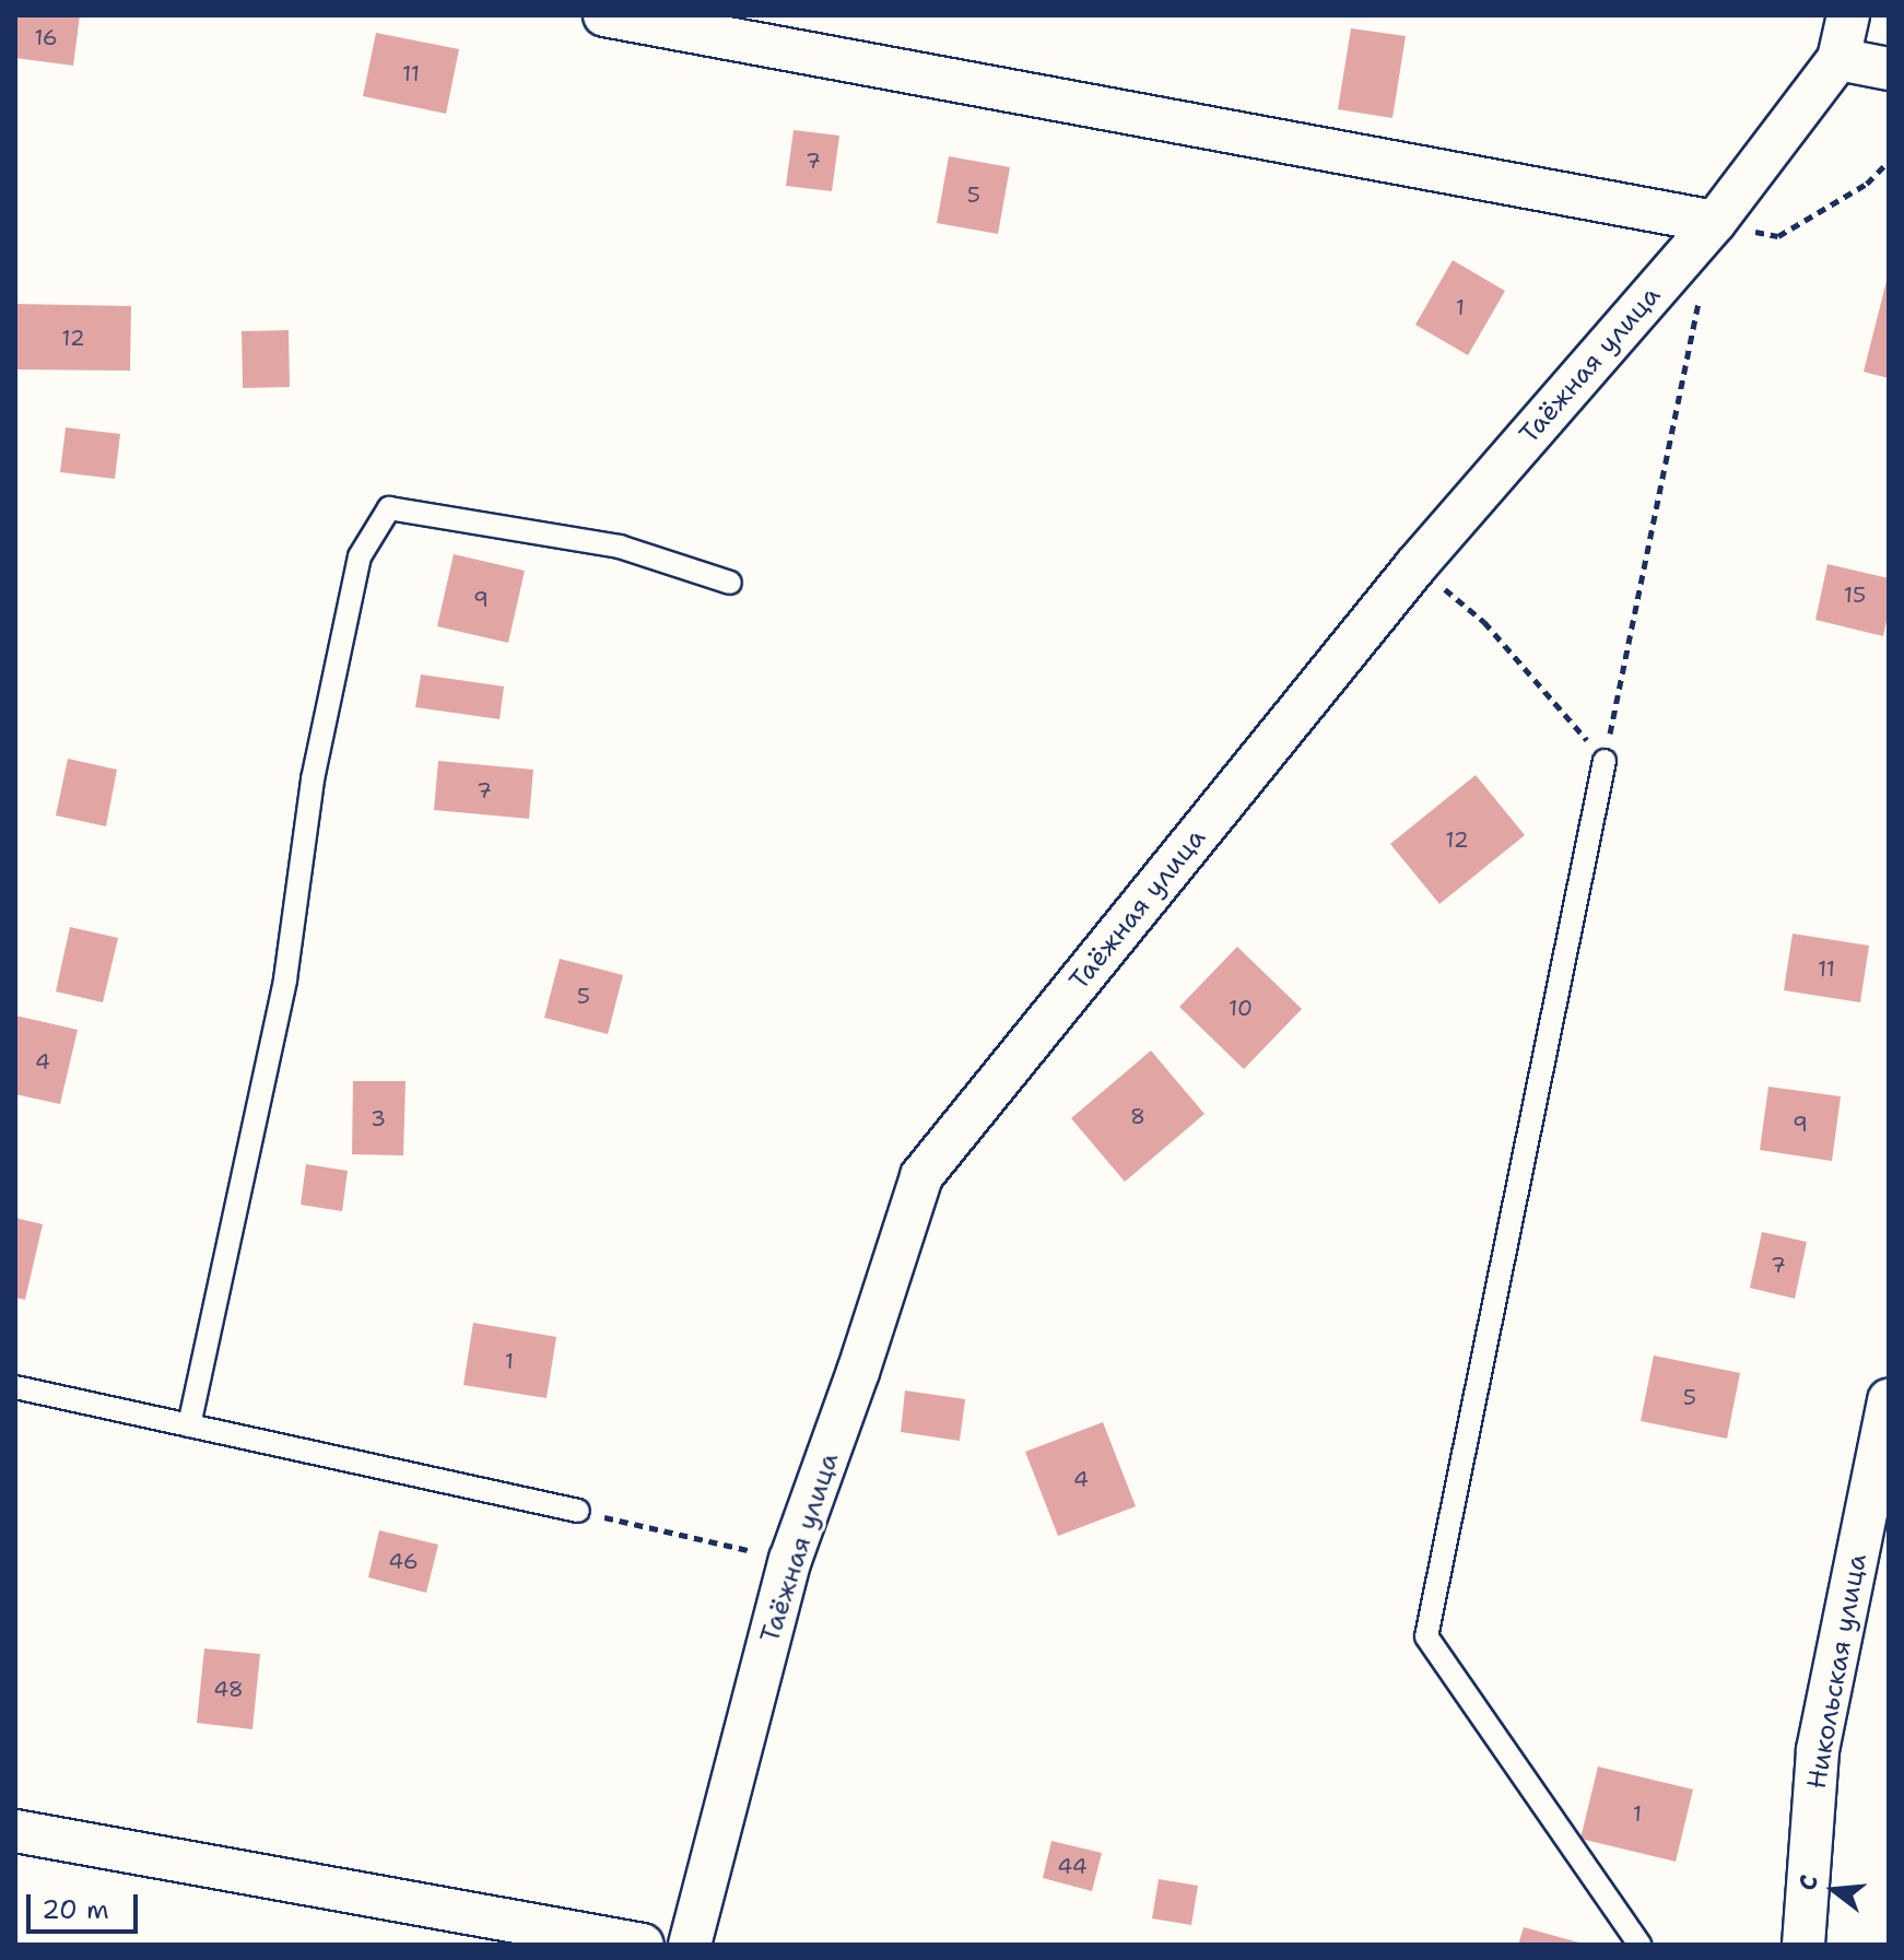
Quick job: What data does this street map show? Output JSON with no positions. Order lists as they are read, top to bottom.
{
  "streets": {
    "street": ["Таёжная улица", "Никольская улица"]
  },
  "house_numbers": [
    "16",
    "11",
    "7",
    "5",
    "1",
    "12",
    "15",
    "9",
    "7",
    "12",
    "11",
    "5",
    "10",
    "4",
    "8",
    "3",
    "9",
    "7",
    "1",
    "5",
    "4",
    "46",
    "48",
    "1",
    "44"
  ],
  "scale_bar": "20 m",
  "north": "left"
}
